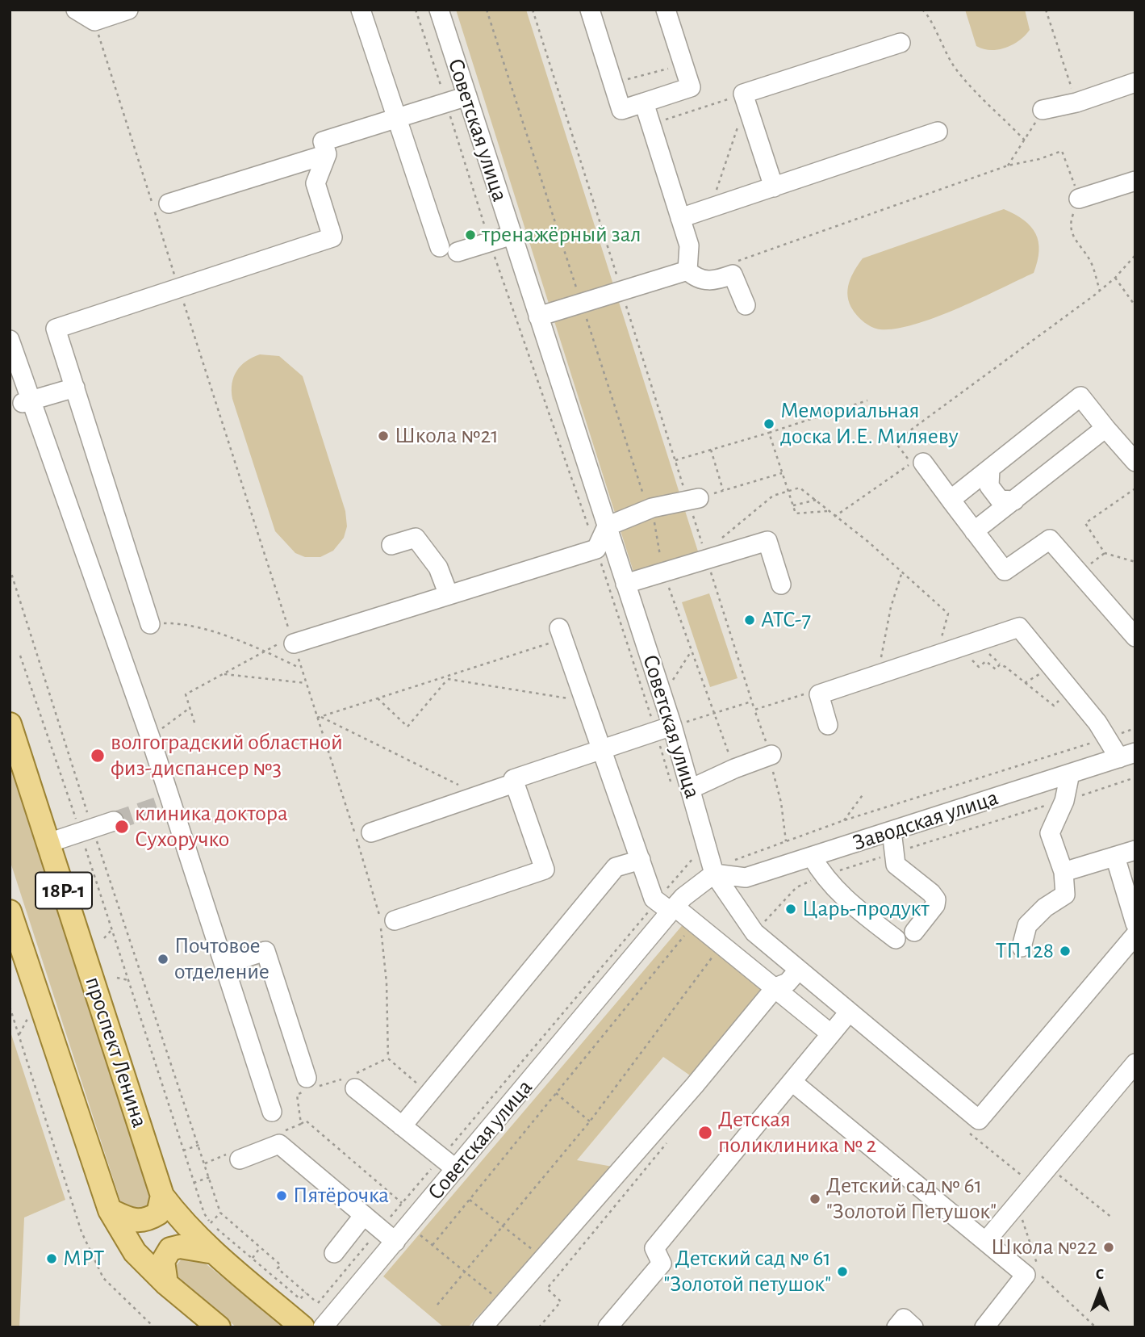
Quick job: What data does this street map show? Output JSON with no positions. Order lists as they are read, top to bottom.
{
  "streets": {
    "main road": ["18Р-1", "проспект Ленина"],
    "street": ["Советская улица", "Заводская улица"]
  },
  "crossings": [
    ["Советская улица", "Заводская улица"]
  ],
  "places": [
    "тренажёрный зал",
    "Мемориальная доска И.Е. Миляеву",
    "Школа №21",
    "АТС-7",
    "волгоградский областной физ-диспансер №3",
    "клиника доктора Сухоручко",
    "Царь-продукт",
    "ТП 128",
    "Почтовое отделение",
    "Детская поликлиника № 2",
    "Пятёрочка",
    "Детский сад № 61 \"Золотой Петушок\"",
    "Школа №22",
    "МРТ",
    "Детский сад № 61 \"Золотой петушок\""
  ],
  "north": "top"
}
